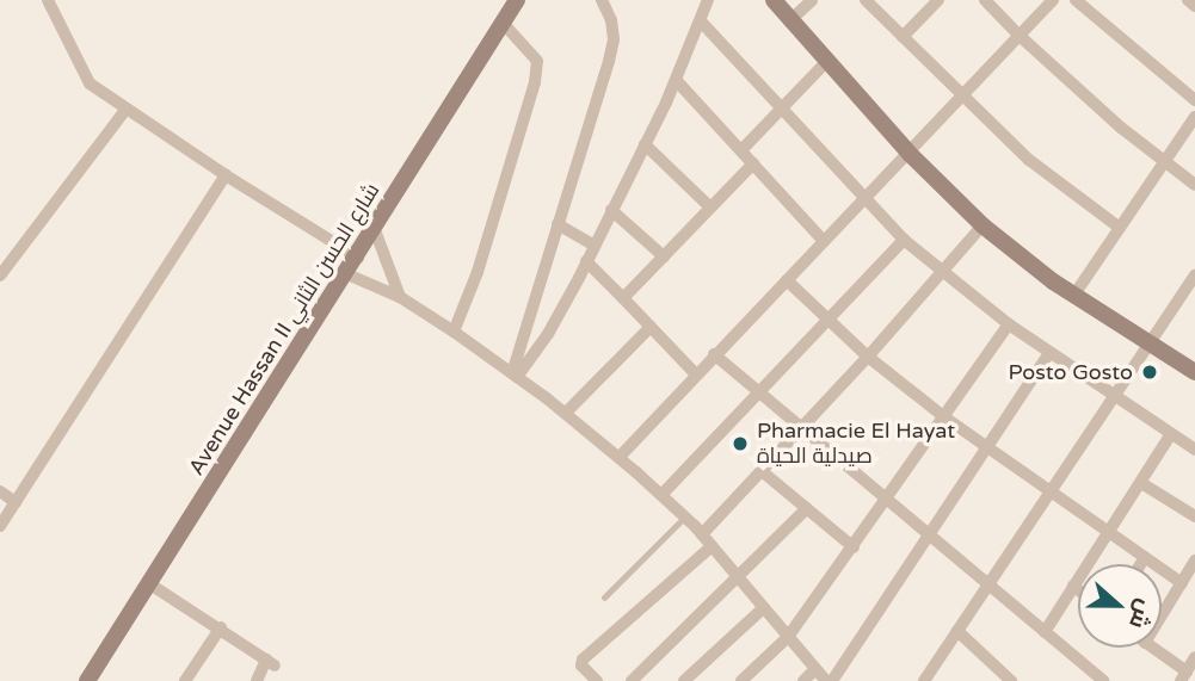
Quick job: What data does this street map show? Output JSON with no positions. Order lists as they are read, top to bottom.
{
  "streets": {
    "main road": ["Avenue Hassan II شارع الحسن الثاني"]
  },
  "places": ["Posto Gosto", "Pharmacie El Hayat صيدلية الحياة"],
  "north": "right"
}
